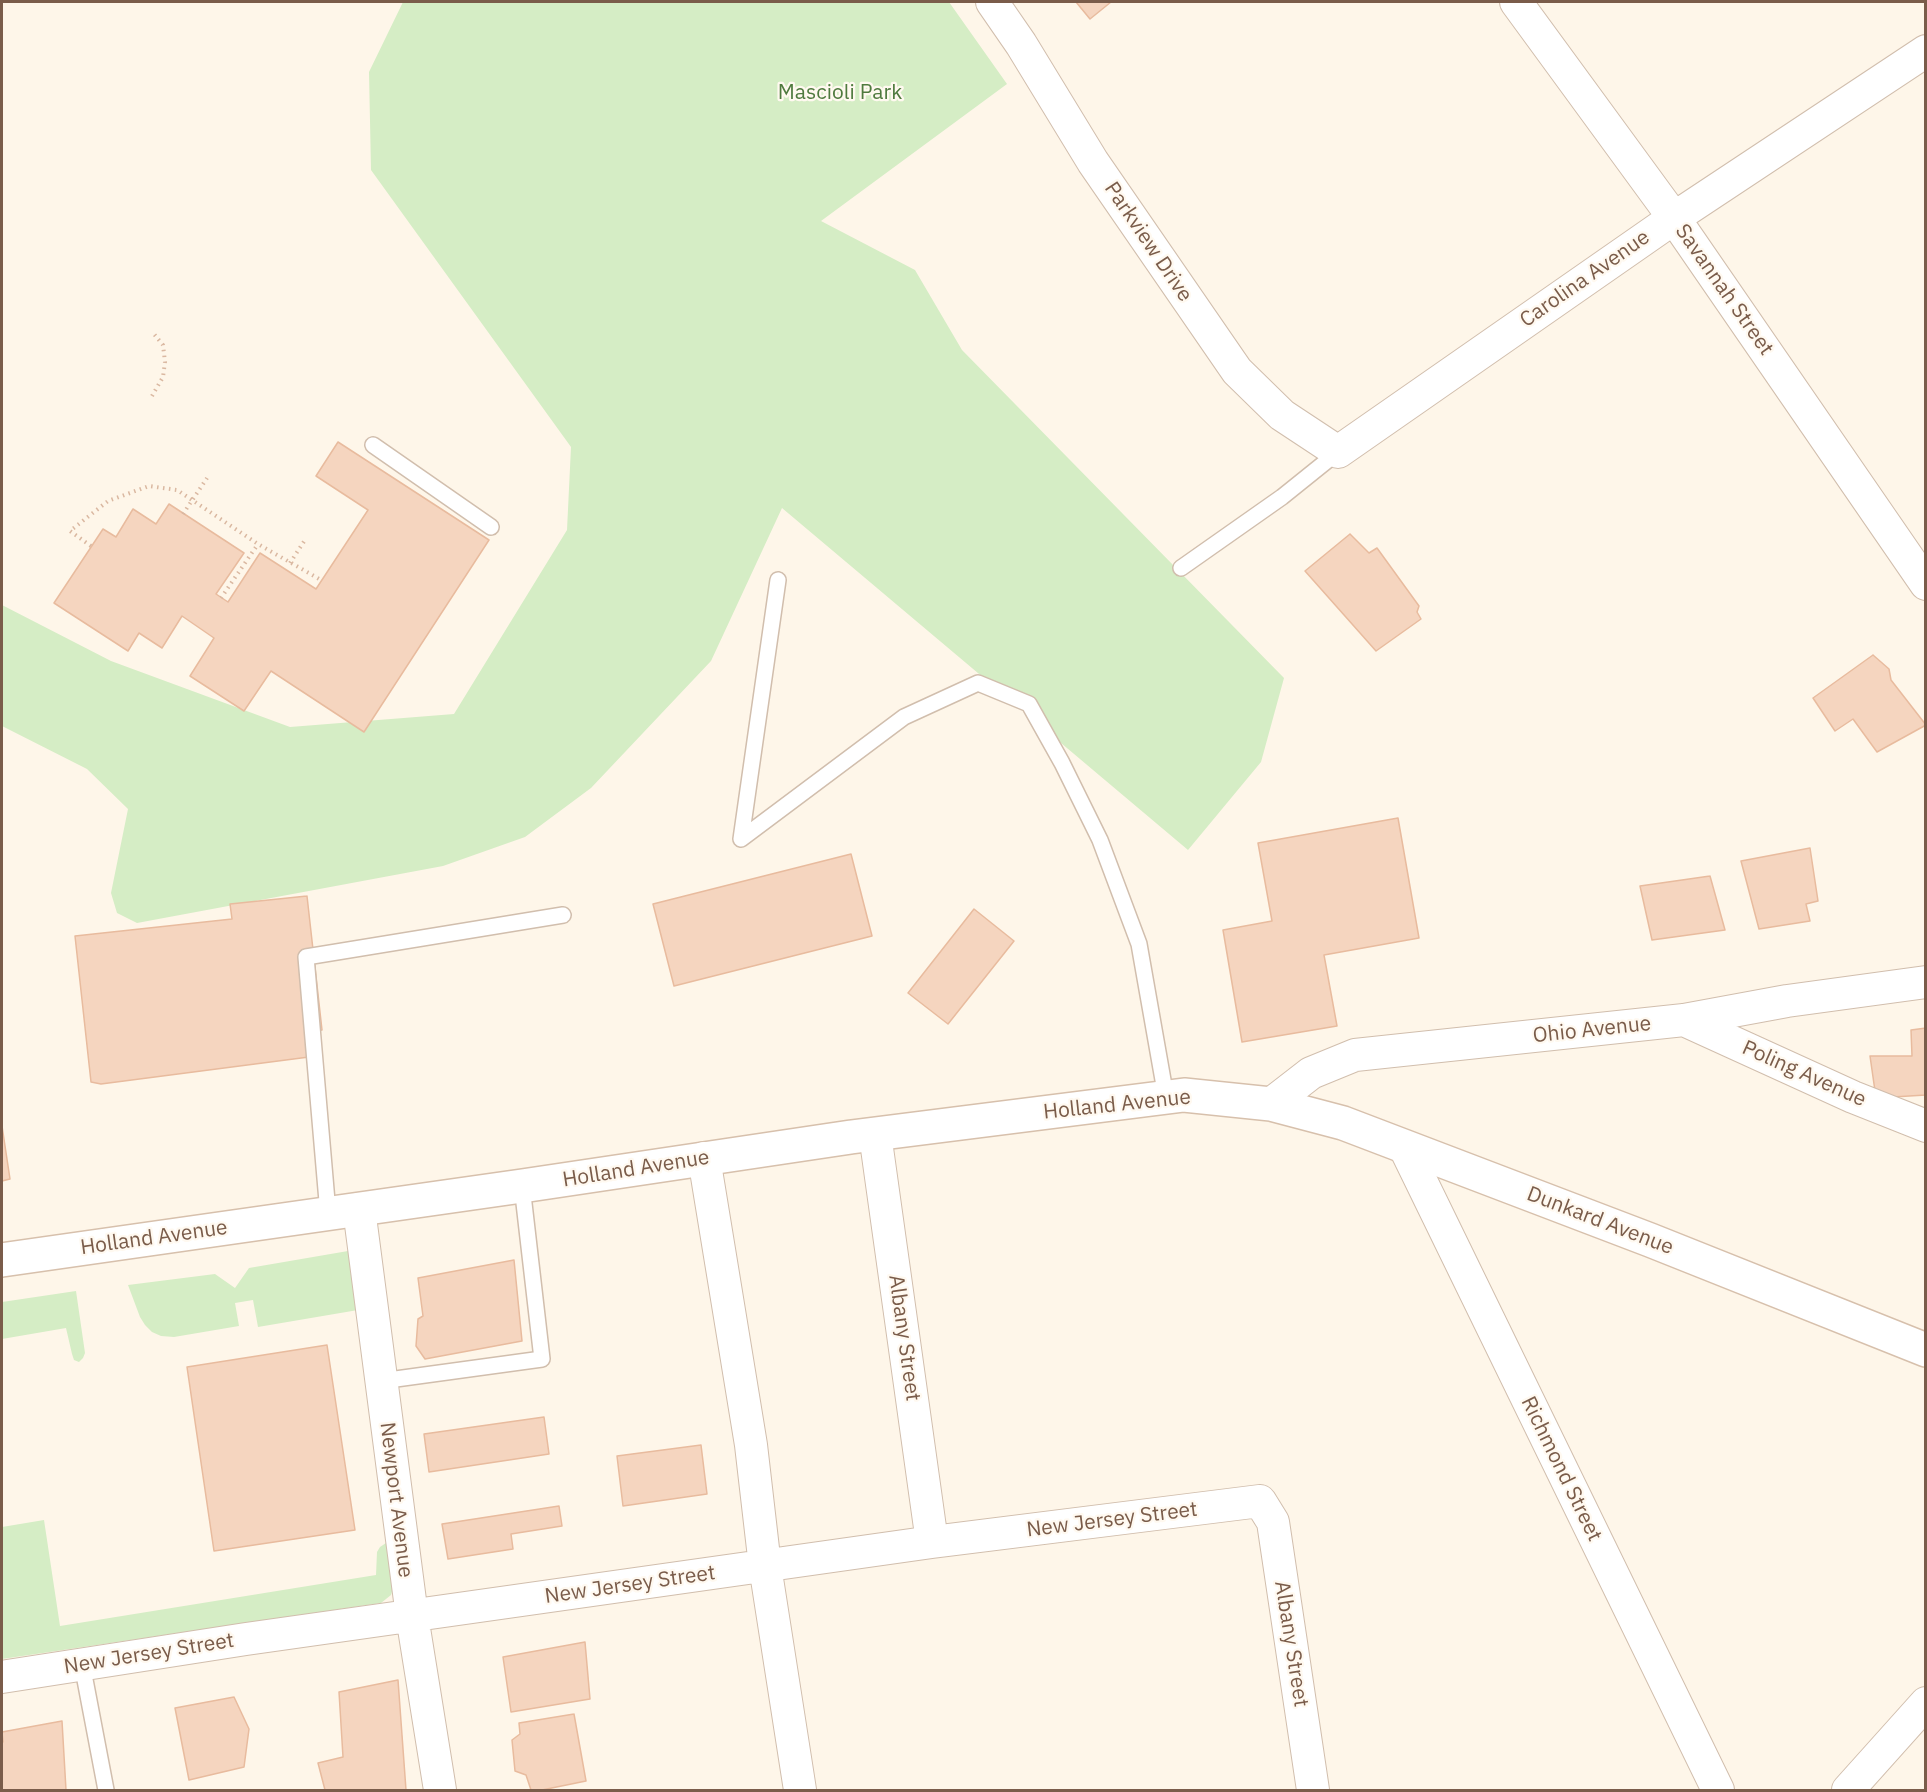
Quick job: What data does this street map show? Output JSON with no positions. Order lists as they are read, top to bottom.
{
  "streets": {
    "main road": ["Holland Avenue", "Dunkard Avenue"],
    "street": [
      "Parkview Drive",
      "Carolina Avenue",
      "Savannah Street",
      "Ohio Avenue",
      "Poling Avenue",
      "Albany Street",
      "Richmond Street",
      "Newport Avenue",
      "New Jersey Street"
    ]
  },
  "crossings": [
    ["Parkview Drive", "Carolina Avenue"],
    ["Carolina Avenue", "Savannah Street"],
    ["Ohio Avenue", "Poling Avenue"],
    ["Ohio Avenue", "Holland Avenue"],
    ["Ohio Avenue", "Dunkard Avenue"],
    ["Holland Avenue", "Dunkard Avenue"],
    ["Holland Avenue", "Albany Street"],
    ["Holland Avenue", "Newport Avenue"],
    ["Dunkard Avenue", "Richmond Street"],
    ["Albany Street", "New Jersey Street"],
    ["Newport Avenue", "New Jersey Street"]
  ],
  "parks": ["Mascioli Park"]
}
